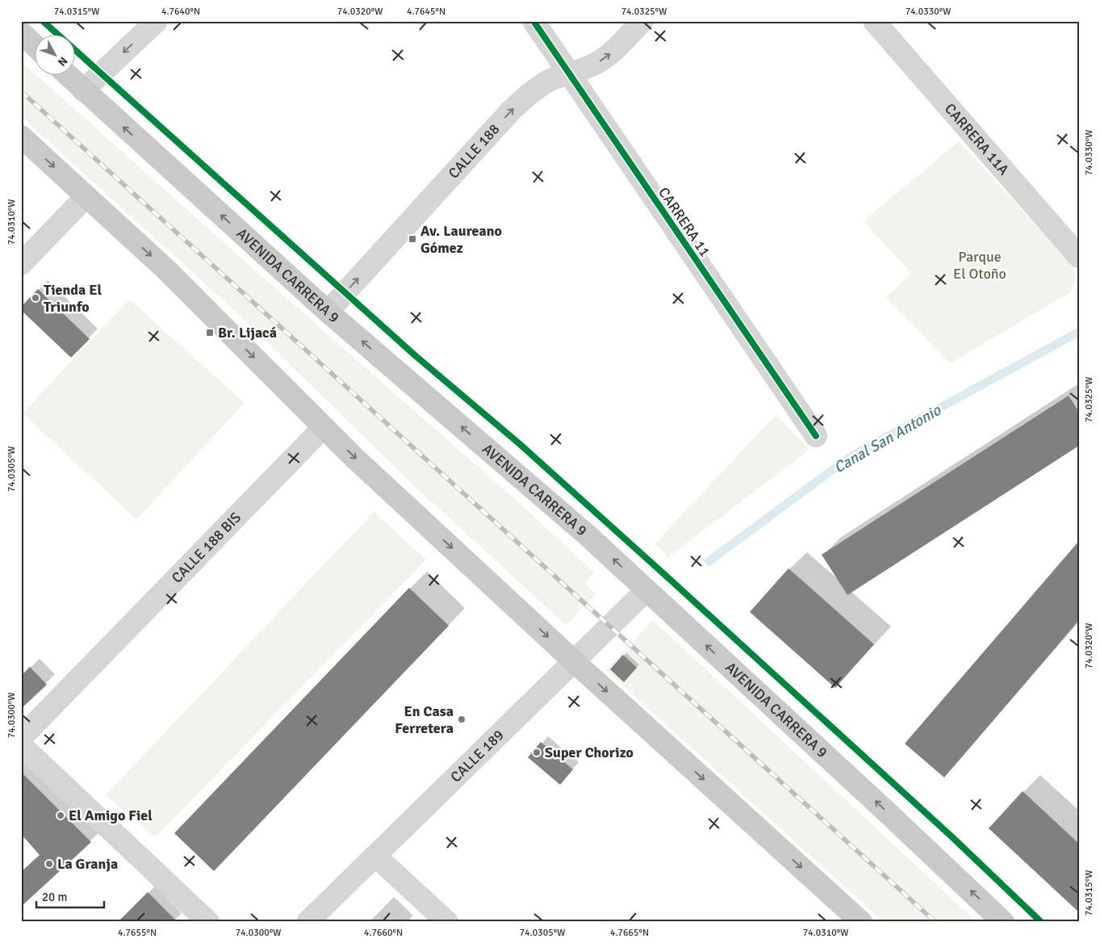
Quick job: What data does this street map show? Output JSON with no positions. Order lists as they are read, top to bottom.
{
  "streets": {
    "main road": ["AVENIDA CARRERA 9"],
    "street": [
      "CARRERA 11A",
      "CALLE 188",
      "CARRERA 11",
      "CALLE 188 BIS",
      "CALLE 189"
    ]
  },
  "crossings": [
    ["CALLE 188", "CARRERA 11"],
    ["CALLE 188", "AVENIDA CARRERA 9"],
    ["AVENIDA CARRERA 9", "CALLE 189"]
  ],
  "one_way": ["CALLE 188"],
  "water": ["Canal San Antonio"],
  "parks": ["Parque El Otoño"],
  "places": {
    "transit": ["Av. Laureano Gómez", "Br. Lijacá"],
    "other": [
      "Tienda El Triunfo",
      "En Casa Ferretera",
      "Super Chorizo",
      "El Amigo Fiel",
      "La Granja"
    ]
  },
  "scale_bar": "20 m",
  "north": "bottom right",
  "coordinates": [
    "74.0315°W",
    "4.7640°N",
    "74.0320°W",
    "4.7645°N",
    "74.0325°W",
    "74.0330°W",
    "74.0310°W",
    "74.0305°W",
    "74.0300°W",
    "4.7655°N",
    "4.7660°N",
    "4.7665°N"
  ]
}
